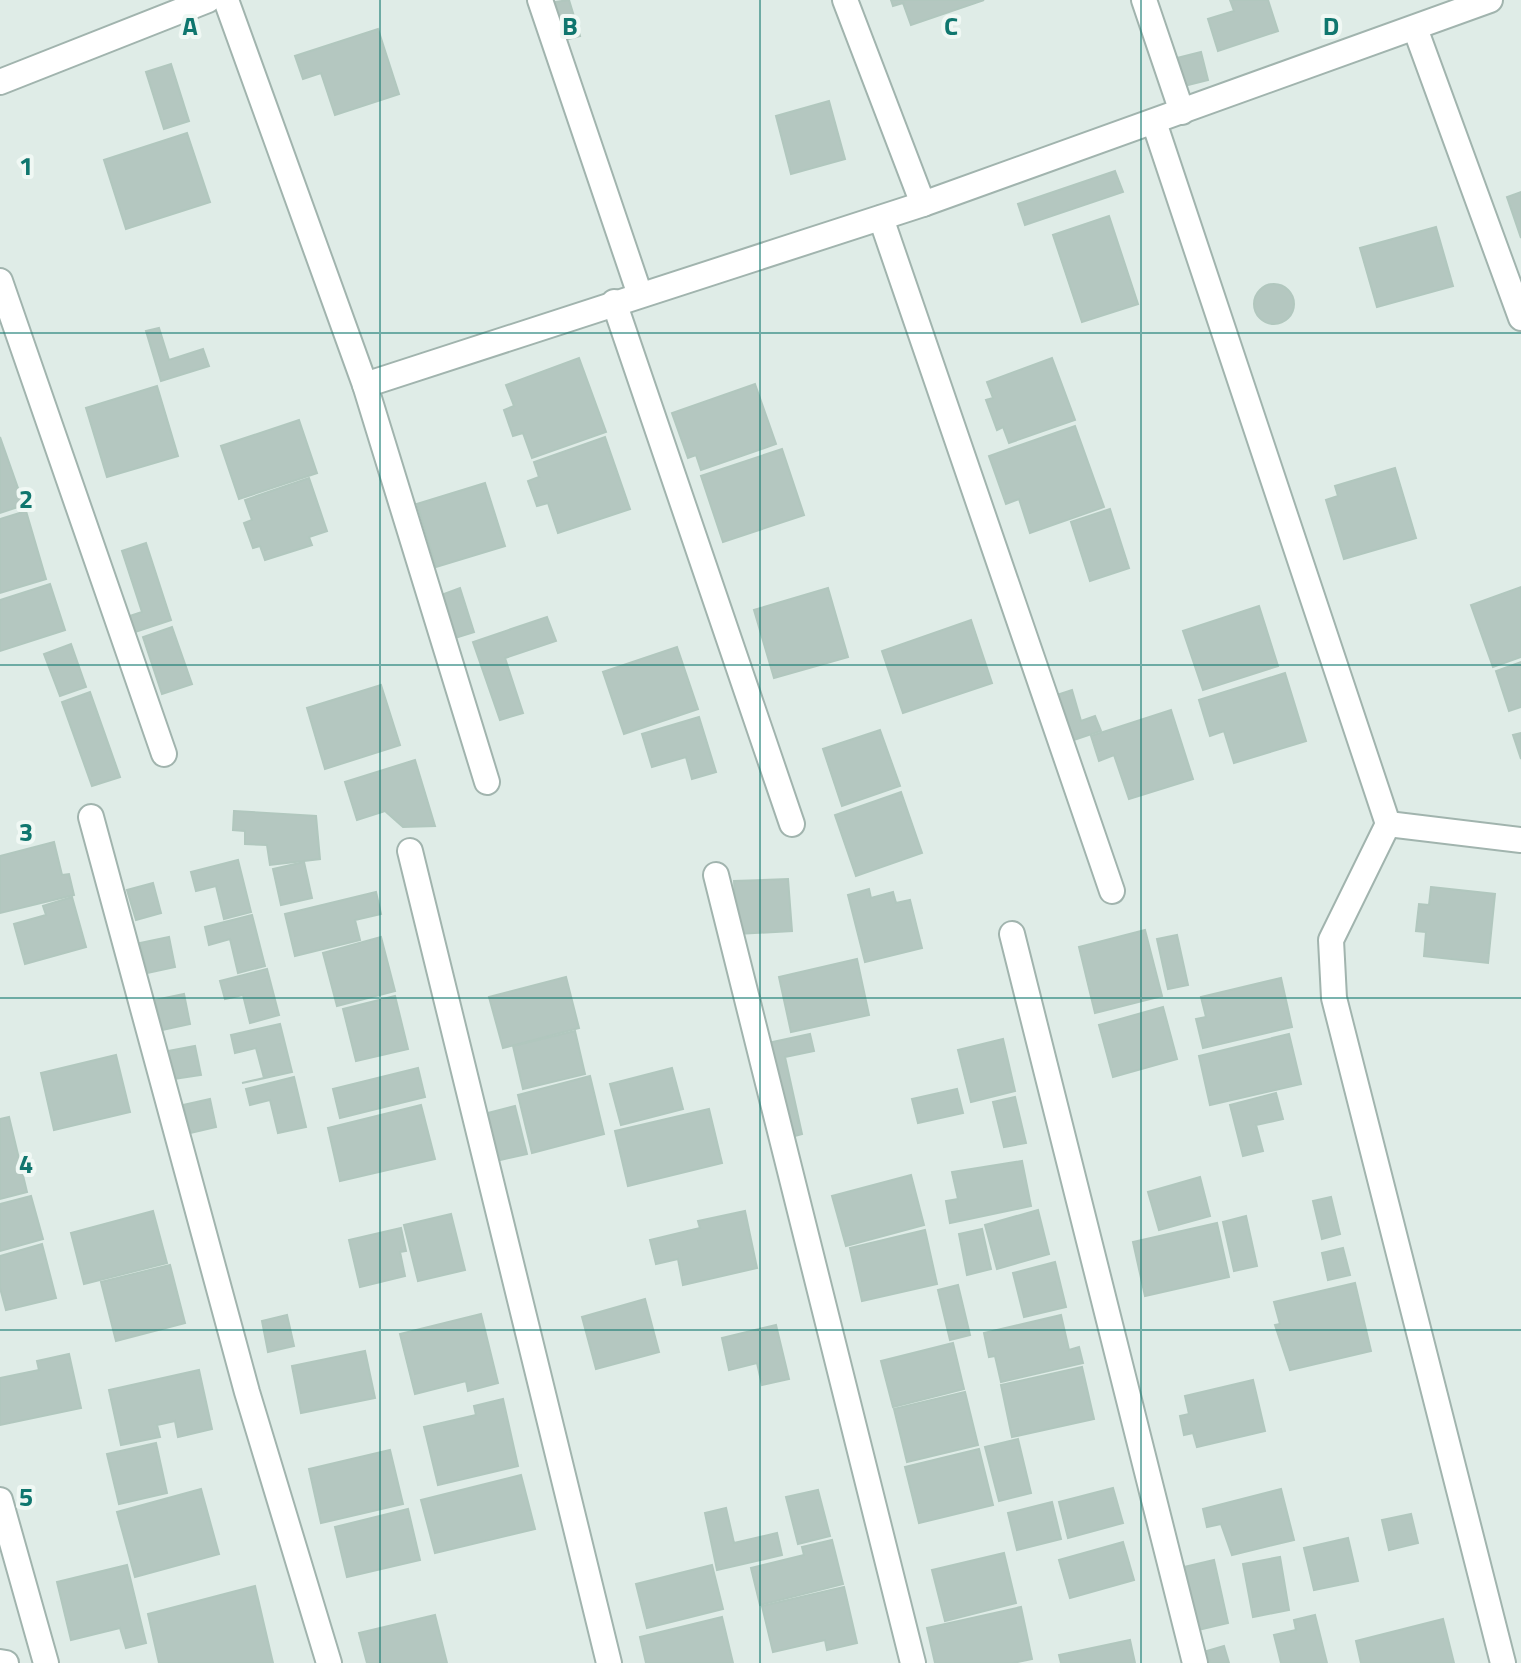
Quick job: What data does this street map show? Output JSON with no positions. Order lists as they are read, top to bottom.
{
  "grid": {
    "columns": [
      "A",
      "B",
      "C",
      "D"
    ],
    "rows": [
      "1",
      "2",
      "3",
      "4",
      "5"
    ]
  }
}
